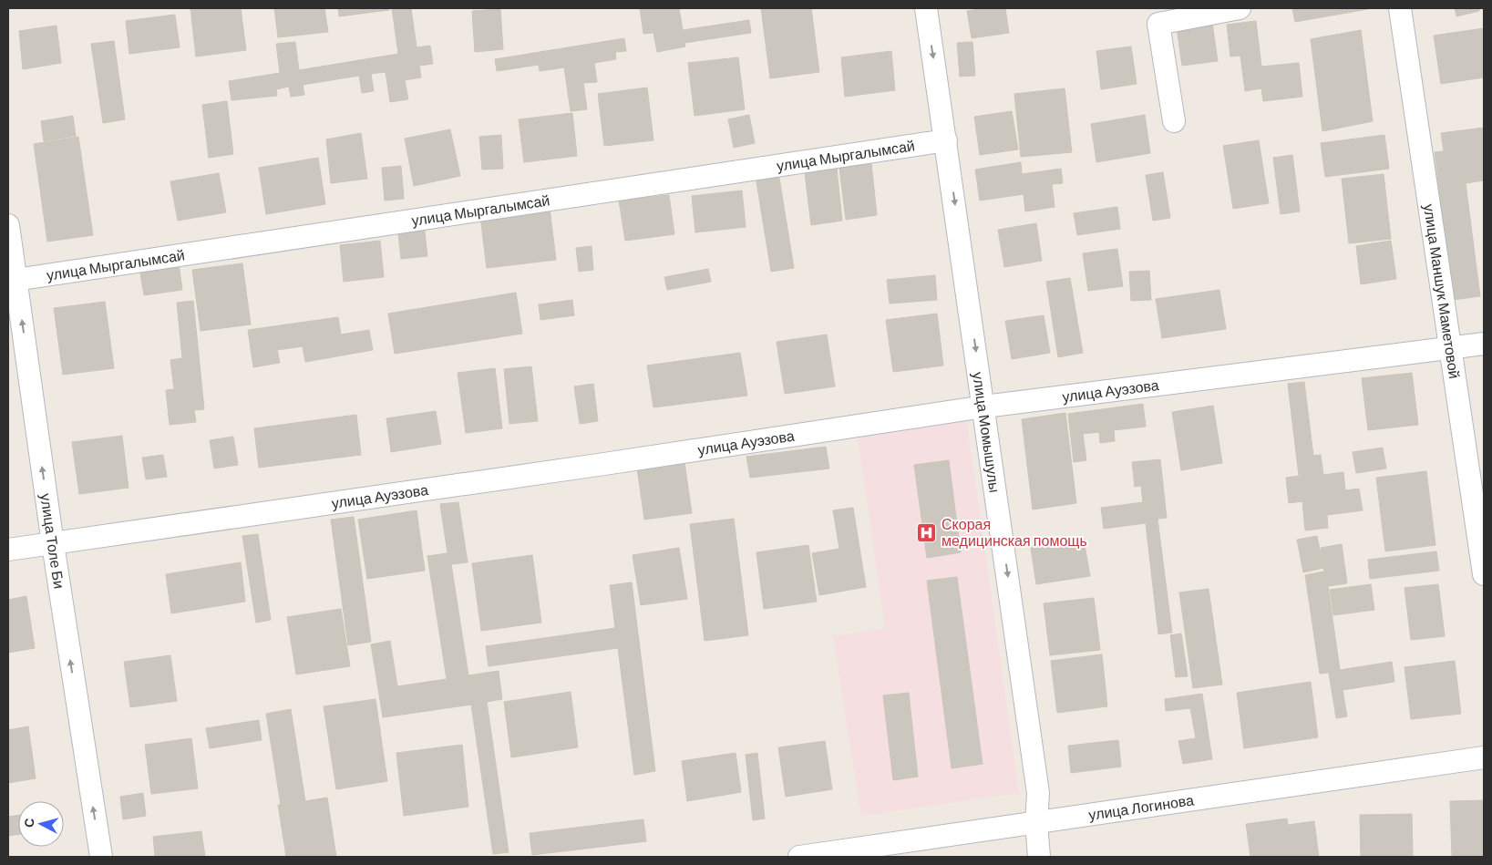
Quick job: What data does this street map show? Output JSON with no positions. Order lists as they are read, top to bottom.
{
  "streets": {
    "street": [
      "улица Мыргалымсай",
      "улица Маншук Маметовой",
      "улица Ауэзова",
      "улица Момышулы",
      "улица Толе Би",
      "улица Логинова"
    ]
  },
  "crossings": [
    ["улица Мыргалымсай", "улица Момышулы"],
    ["улица Мыргалымсай", "улица Толе Би"],
    ["улица Маншук Маметовой", "улица Ауэзова"],
    ["улица Ауэзова", "улица Момышулы"],
    ["улица Ауэзова", "улица Толе Би"],
    ["улица Момышулы", "улица Логинова"]
  ],
  "one_way": ["улица Момышулы", "улица Толе Би"],
  "places": {
    "hospital": ["Скорая медицинская помощь"]
  },
  "north": "left"
}
